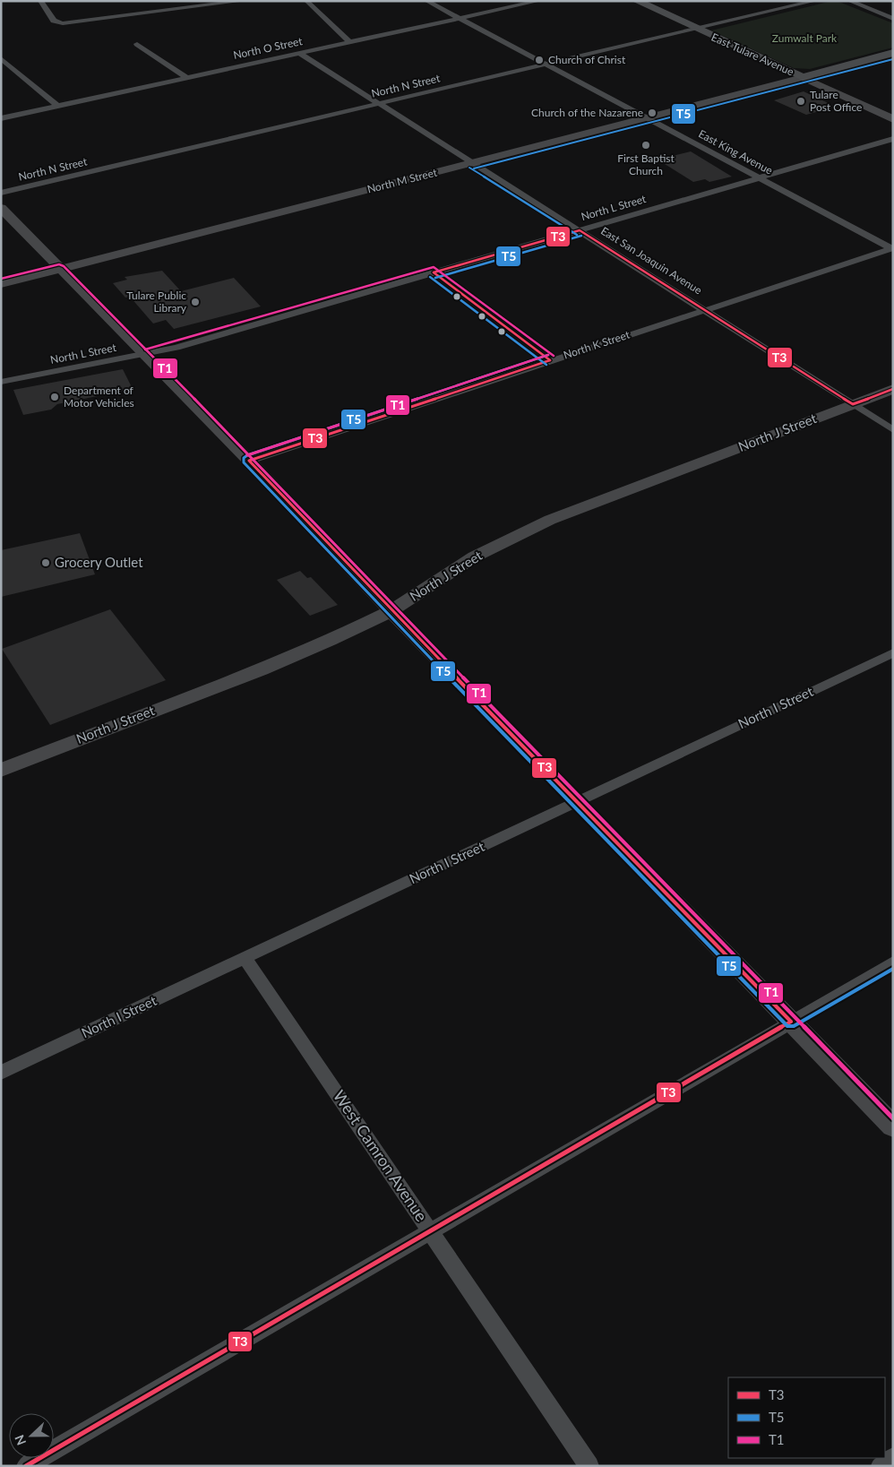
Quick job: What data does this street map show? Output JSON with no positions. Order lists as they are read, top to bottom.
{
  "streets": {
    "main road": ["East Tulare Avenue"],
    "street": [
      "North O Street",
      "North N Street",
      "East King Avenue",
      "North M Street",
      "North L Street",
      "East San Joaquin Avenue",
      "North K Street",
      "North J Street",
      "North I Street",
      "West Camron Avenue"
    ]
  },
  "crossings": [
    ["North O Street", "East King Avenue"],
    ["North O Street", "East San Joaquin Avenue"],
    ["East Tulare Avenue", "North N Street"],
    ["East Tulare Avenue", "North M Street"],
    ["North N Street", "East King Avenue"],
    ["North N Street", "East San Joaquin Avenue"],
    ["East King Avenue", "North M Street"],
    ["East King Avenue", "North L Street"],
    ["East King Avenue", "North K Street"],
    ["North M Street", "East San Joaquin Avenue"],
    ["North L Street", "East San Joaquin Avenue"],
    ["East San Joaquin Avenue", "North K Street"],
    ["East San Joaquin Avenue", "North J Street"],
    ["North I Street", "West Camron Avenue"]
  ],
  "parks": ["Zumwalt Park"],
  "places": [
    "Church of Christ",
    "Tulare Post Office",
    "Church of the Nazarene",
    "First Baptist Church",
    "Tulare Public Library",
    "Department of Motor Vehicles",
    "Grocery Outlet"
  ],
  "lines": ["transit line T5", "transit line T3", "transit line T1"],
  "legend": ["T3", "T5", "T1"],
  "north": "left"
}
